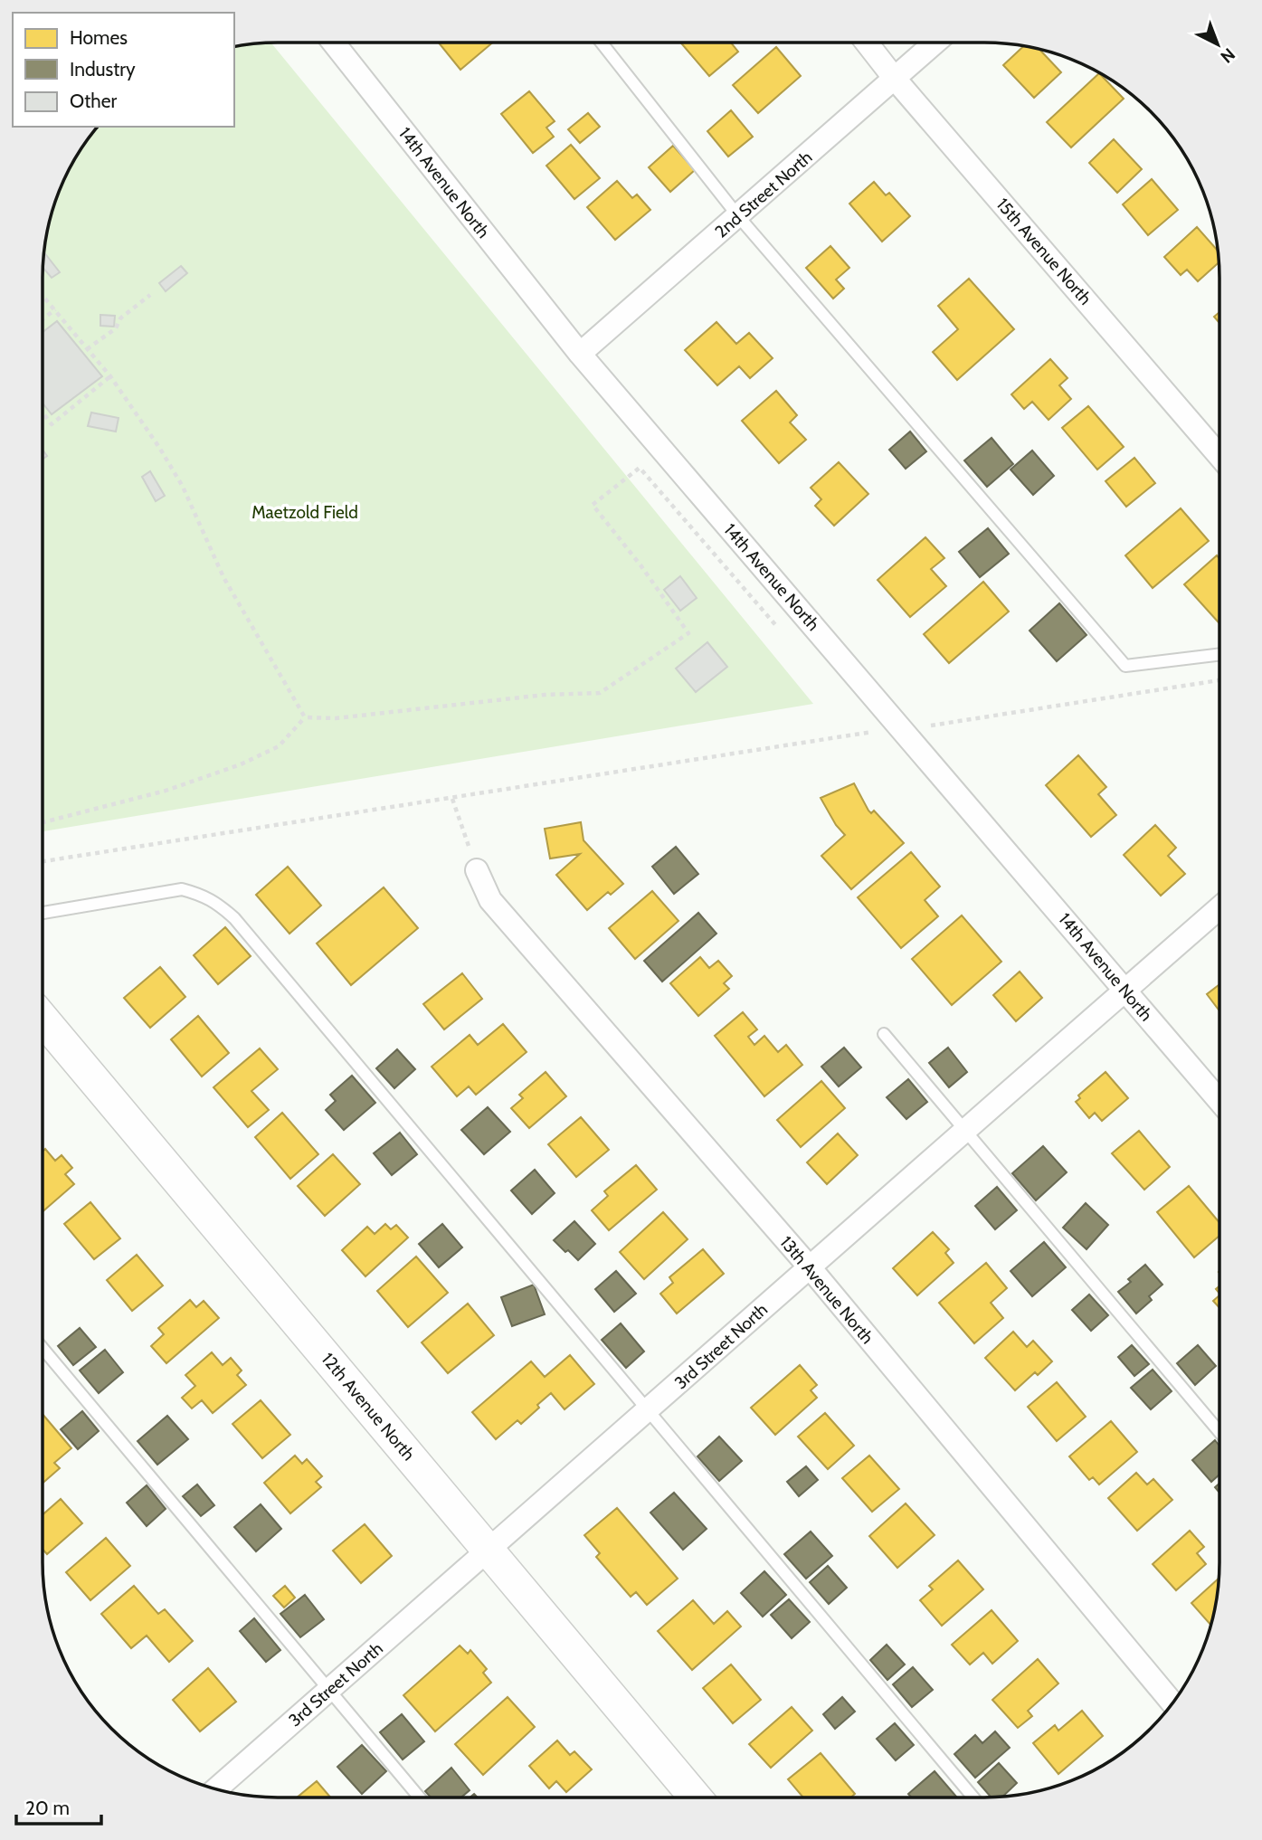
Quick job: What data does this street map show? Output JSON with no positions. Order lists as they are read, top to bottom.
{
  "streets": {
    "street": [
      "14th Avenue North",
      "2nd Street North",
      "15th Avenue North",
      "13th Avenue North",
      "3rd Street North",
      "12th Avenue North"
    ]
  },
  "crossings": [
    ["14th Avenue North", "2nd Street North"],
    ["14th Avenue North", "3rd Street North"],
    ["2nd Street North", "15th Avenue North"],
    ["13th Avenue North", "3rd Street North"],
    ["3rd Street North", "12th Avenue North"]
  ],
  "parks": ["Maetzold Field"],
  "legend": ["Homes", "Industry", "Other"],
  "scale_bar": "20 m",
  "north": "bottom right"
}
